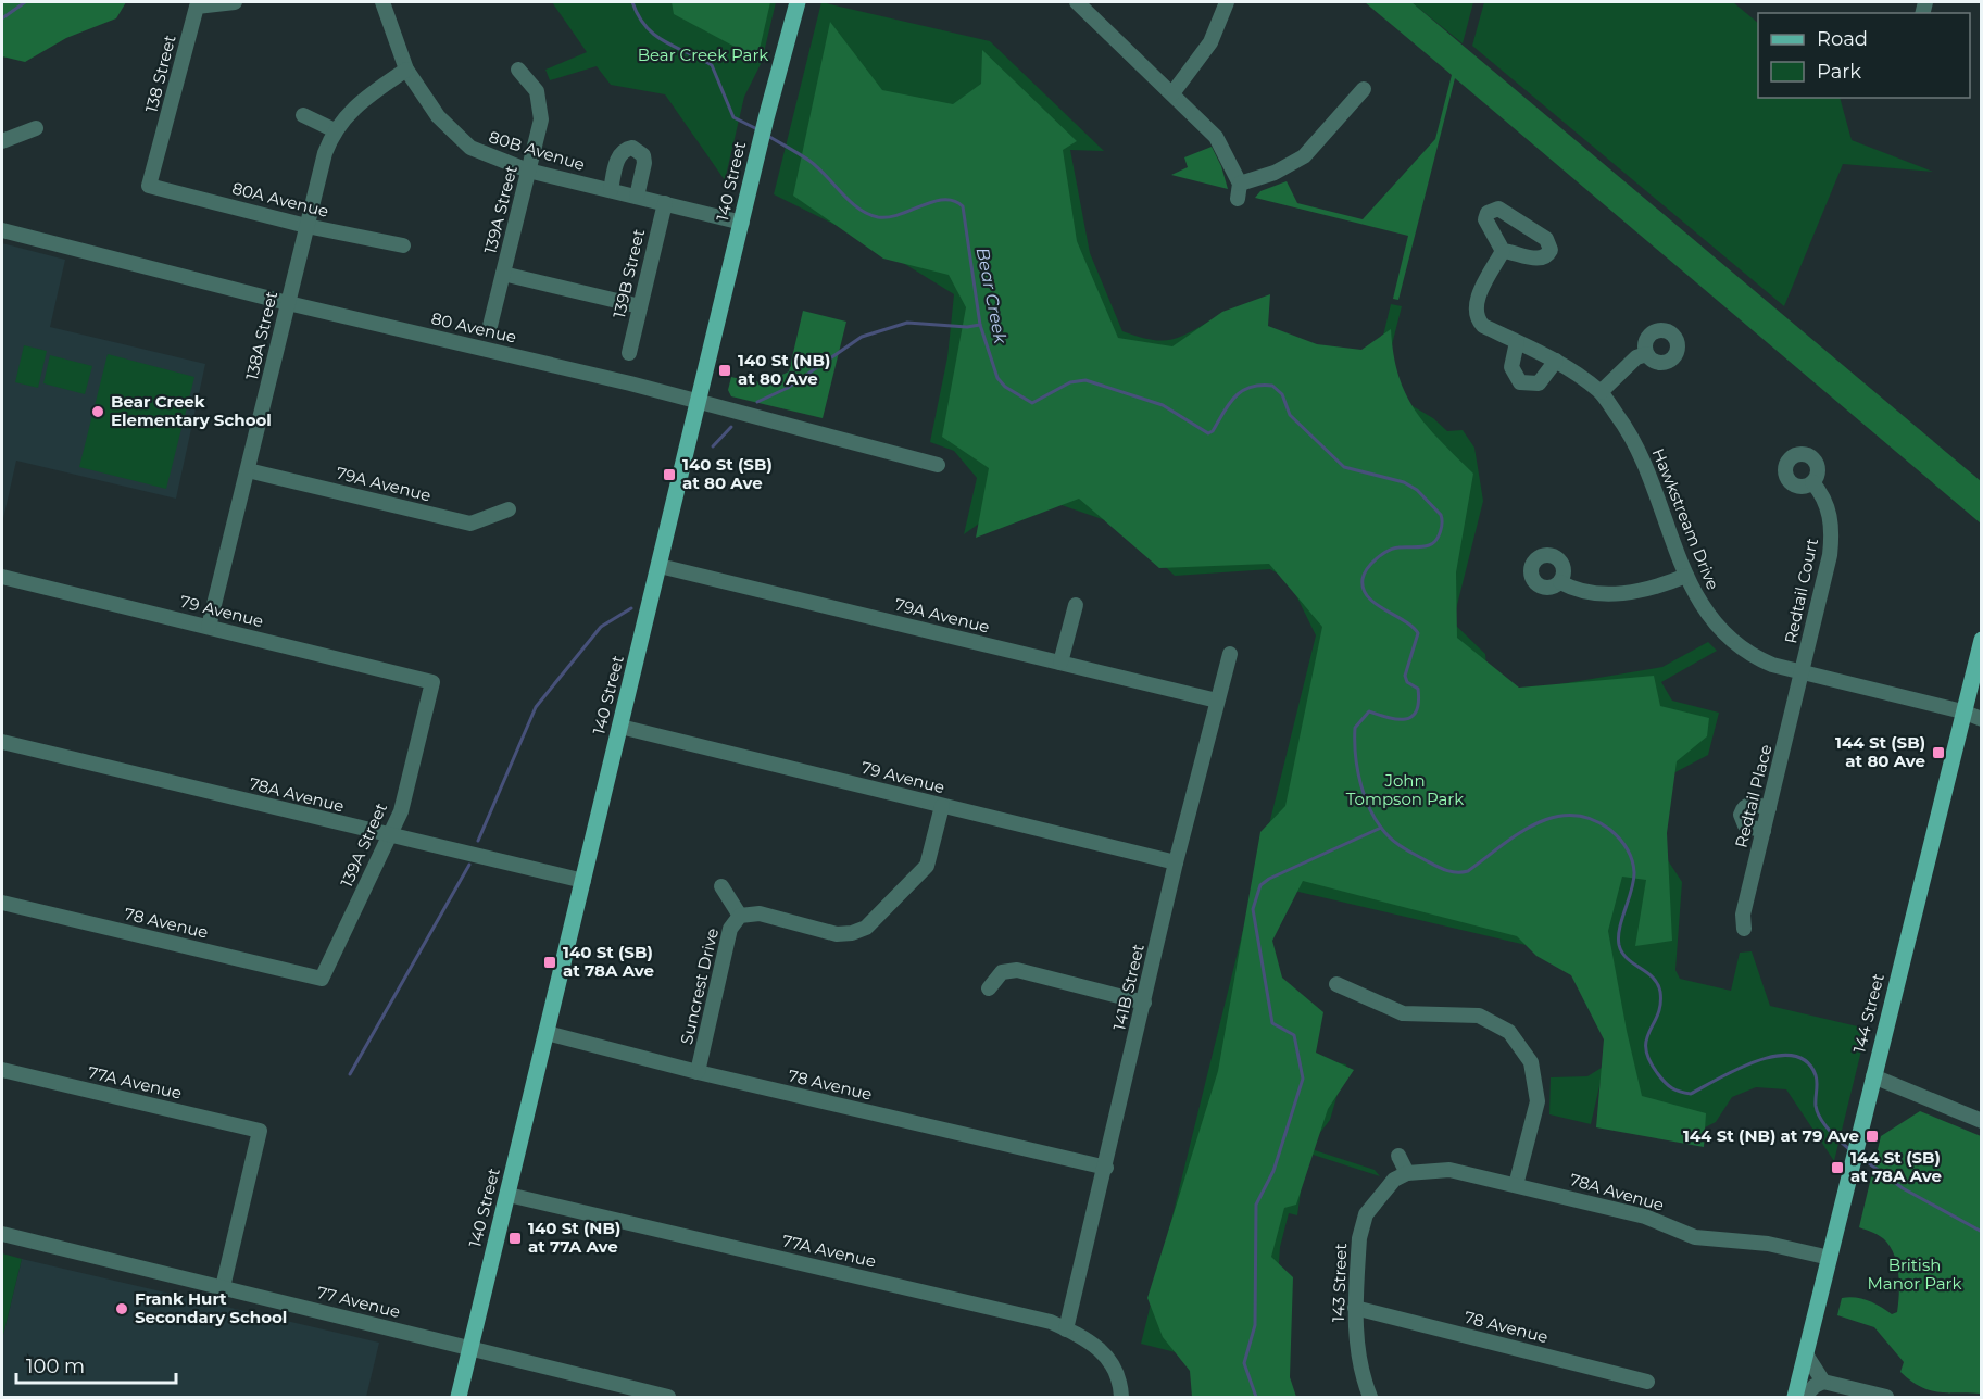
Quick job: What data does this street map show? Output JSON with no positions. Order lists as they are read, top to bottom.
{
  "streets": {
    "main road": ["140 Street", "144 Street"],
    "street": [
      "138 Street",
      "80B Avenue",
      "80A Avenue",
      "139A Street",
      "139B Street",
      "80 Avenue",
      "138A Street",
      "79A Avenue",
      "Hawkstream Drive",
      "Redtail Court",
      "79 Avenue",
      "78A Avenue",
      "Redtail Place",
      "78 Avenue",
      "Suncrest Drive",
      "141B Street",
      "77A Avenue",
      "143 Street",
      "77 Avenue"
    ]
  },
  "crossings": [
    ["138 Street", "80A Avenue"],
    ["80B Avenue", "140 Street"],
    ["80B Avenue", "139A Street"],
    ["80B Avenue", "139B Street"],
    ["80B Avenue", "138A Street"],
    ["140 Street", "80 Avenue"],
    ["140 Street", "79A Avenue"],
    ["140 Street", "79 Avenue"],
    ["140 Street", "78A Avenue"],
    ["140 Street", "78 Avenue"],
    ["140 Street", "77A Avenue"],
    ["140 Street", "77 Avenue"],
    ["80A Avenue", "138A Street"],
    ["139A Street", "79 Avenue"],
    ["139A Street", "78A Avenue"],
    ["139A Street", "78 Avenue"],
    ["80 Avenue", "138A Street"],
    ["138A Street", "79A Avenue"],
    ["138A Street", "79 Avenue"],
    ["79A Avenue", "141B Street"],
    ["Hawkstream Drive", "Redtail Court"],
    ["Hawkstream Drive", "Redtail Place"],
    ["Hawkstream Drive", "144 Street"],
    ["Redtail Court", "Redtail Place"],
    ["79 Avenue", "Suncrest Drive"],
    ["79 Avenue", "141B Street"],
    ["78A Avenue", "144 Street"],
    ["78A Avenue", "143 Street"],
    ["78 Avenue", "Suncrest Drive"],
    ["78 Avenue", "141B Street"],
    ["78 Avenue", "143 Street"],
    ["141B Street", "77A Avenue"],
    ["77A Avenue", "77 Avenue"]
  ],
  "water": ["Bear Creek"],
  "parks": ["Bear Creek Park", "John Tompson Park", "British Manor Park"],
  "places": {
    "transit": [
      "140 St (NB) at 80 Ave",
      "140 St (SB) at 80 Ave",
      "144 St (SB) at 80 Ave",
      "140 St (SB) at 78A Ave",
      "144 St (NB) at 79 Ave",
      "144 St (SB) at 78A Ave",
      "140 St (NB) at 77A Ave"
    ],
    "other": ["Bear Creek Elementary School", "Frank Hurt Secondary School"]
  },
  "legend": ["Road", "Park"],
  "scale_bar": "100 m"
}
